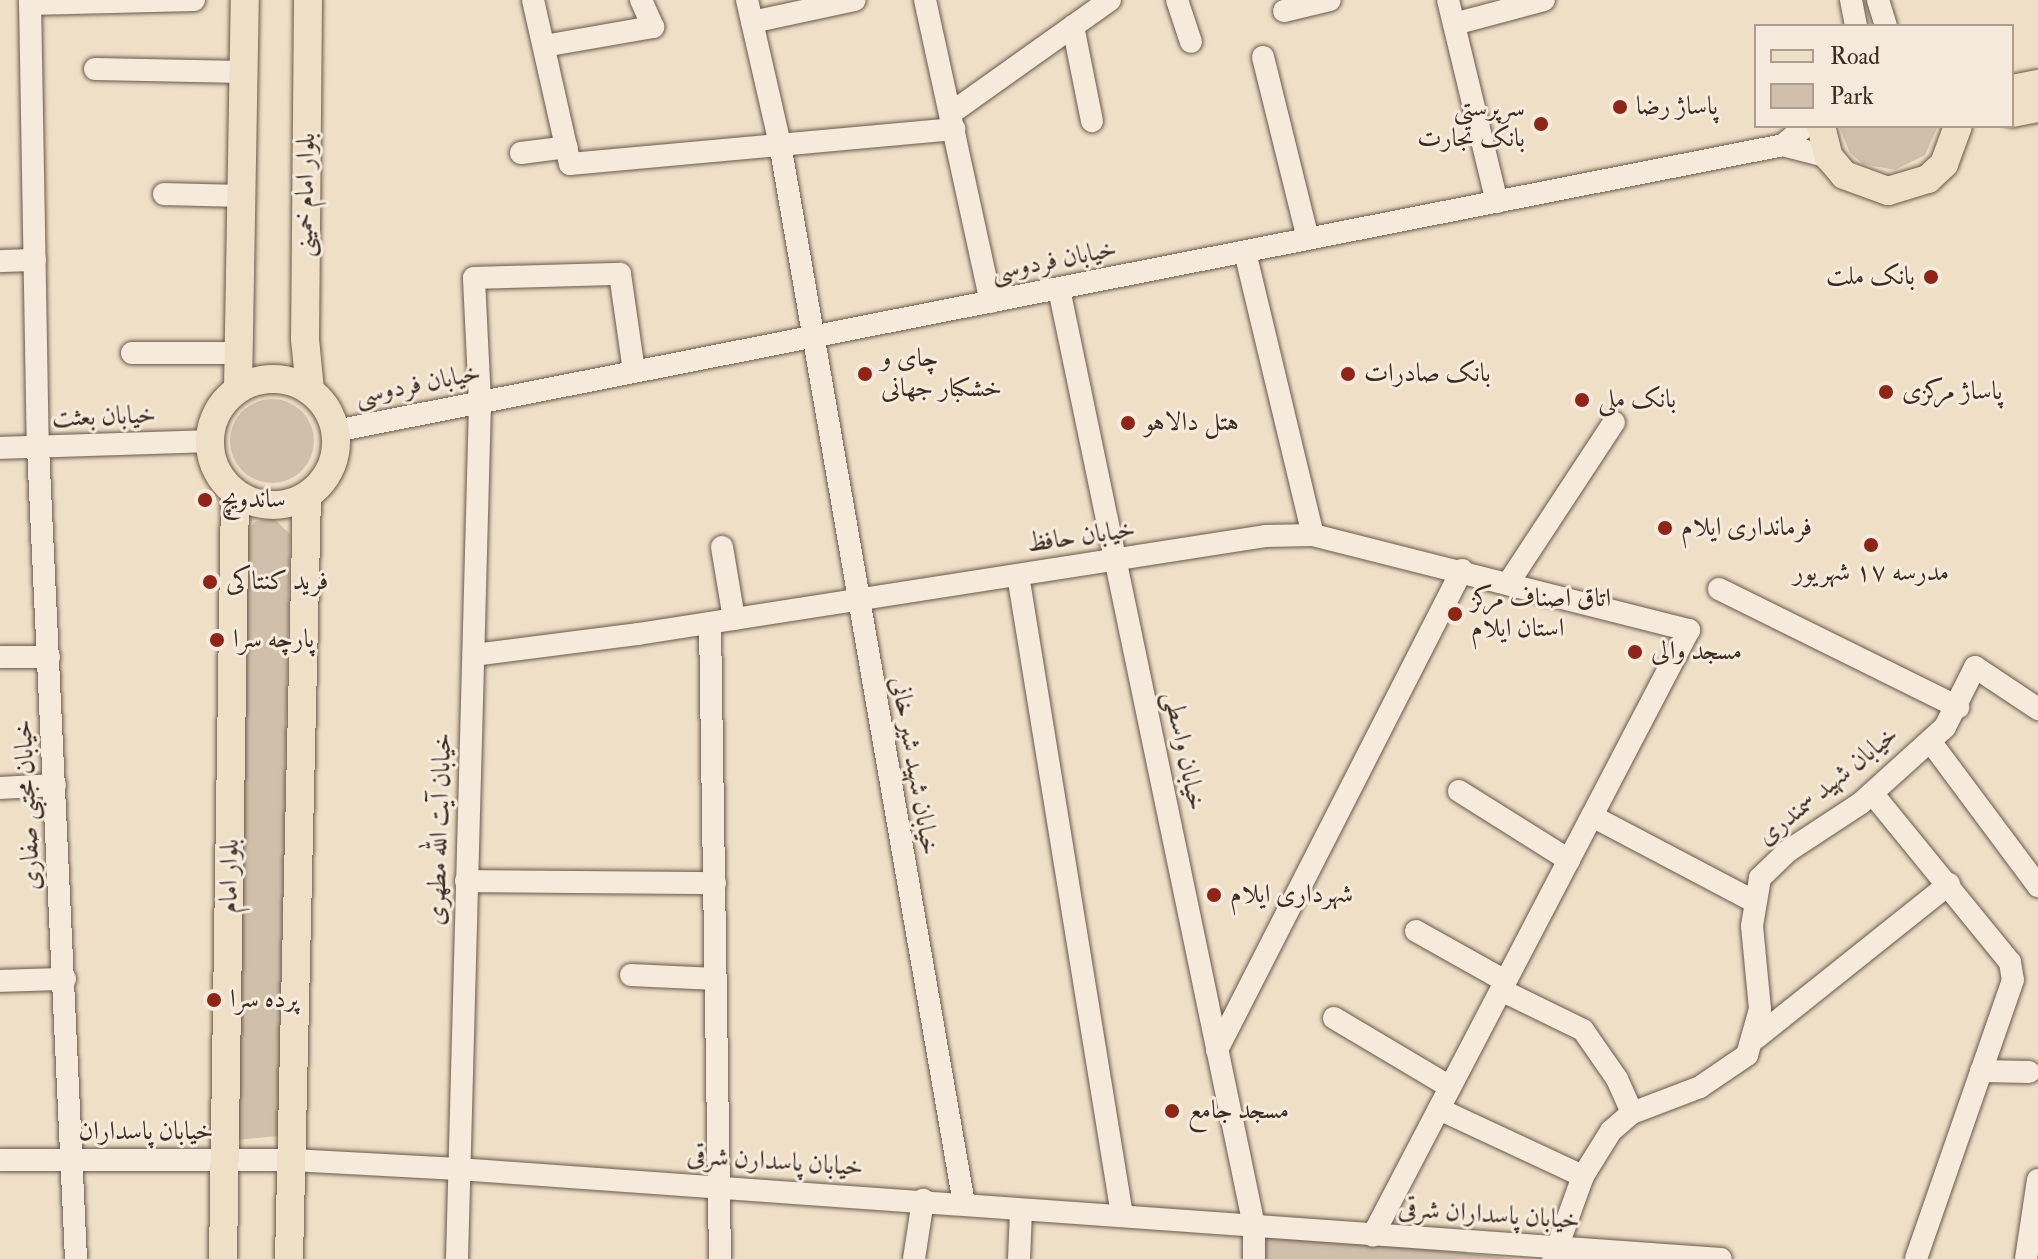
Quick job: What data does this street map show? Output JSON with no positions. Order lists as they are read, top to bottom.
{
  "streets": {
    "main road": ["بلوار امام خمینی", "بلوار امام"],
    "street": [
      "خیابان فردوسی",
      "خیابان بعثت",
      "خیابان حافظ",
      "خیابان واسطی",
      "خیابان شهید شیر خانی",
      "خیابان شهید سمندری",
      "خیابان مجتبی صفاری",
      "خیابان آیت الله مطهری",
      "خیابان پاسداران",
      "خیابان پاسدارن شرقی",
      "خیابان پاسداران شرقی"
    ]
  },
  "crossings": [
    ["بلوار امام خمینی", "خیابان فردوسی"],
    ["بلوار امام خمینی", "خیابان بعثت"],
    ["بلوار امام خمینی", "بلوار امام"],
    ["خیابان فردوسی", "خیابان بعثت"],
    ["خیابان فردوسی", "خیابان واسطی"],
    ["خیابان فردوسی", "خیابان شهید شیر خانی"],
    ["خیابان فردوسی", "خیابان آیت الله مطهری"],
    ["خیابان فردوسی", "بلوار امام"],
    ["خیابان بعثت", "خیابان مجتبی صفاری"],
    ["خیابان بعثت", "بلوار امام"],
    ["خیابان حافظ", "خیابان واسطی"],
    ["خیابان حافظ", "خیابان شهید شیر خانی"],
    ["خیابان حافظ", "خیابان آیت الله مطهری"],
    ["خیابان واسطی", "خیابان پاسدارن شرقی"],
    ["خیابان واسطی", "خیابان پاسداران شرقی"],
    ["خیابان شهید شیر خانی", "خیابان پاسدارن شرقی"],
    ["خیابان مجتبی صفاری", "خیابان پاسداران"],
    ["خیابان آیت الله مطهری", "خیابان پاسدارن شرقی"],
    ["بلوار امام", "خیابان پاسداران"],
    ["خیابان پاسداران", "خیابان پاسدارن شرقی"],
    ["خیابان پاسدارن شرقی", "خیابان پاسداران شرقی"]
  ],
  "places": [
    "پاساژ رضا",
    "سرپرستی بانک تجارت",
    "بانک ملت",
    "چای و خشکبار جهانی",
    "بانک صادرات",
    "پاساژ مرکزی",
    "بانک ملی",
    "هتل دالاهو",
    "ساندویچ",
    "فرمانداری ایلام",
    "مدرسه ۱۷ شهریور",
    "فرید کنتاکی",
    "اتاق اصناف مرکز استان ایلام",
    "پارچه سرا",
    "مسجد والی",
    "شهرداری ایلام",
    "پرده سرا",
    "مسجد جامع"
  ],
  "legend": ["Road", "Park"]
}
